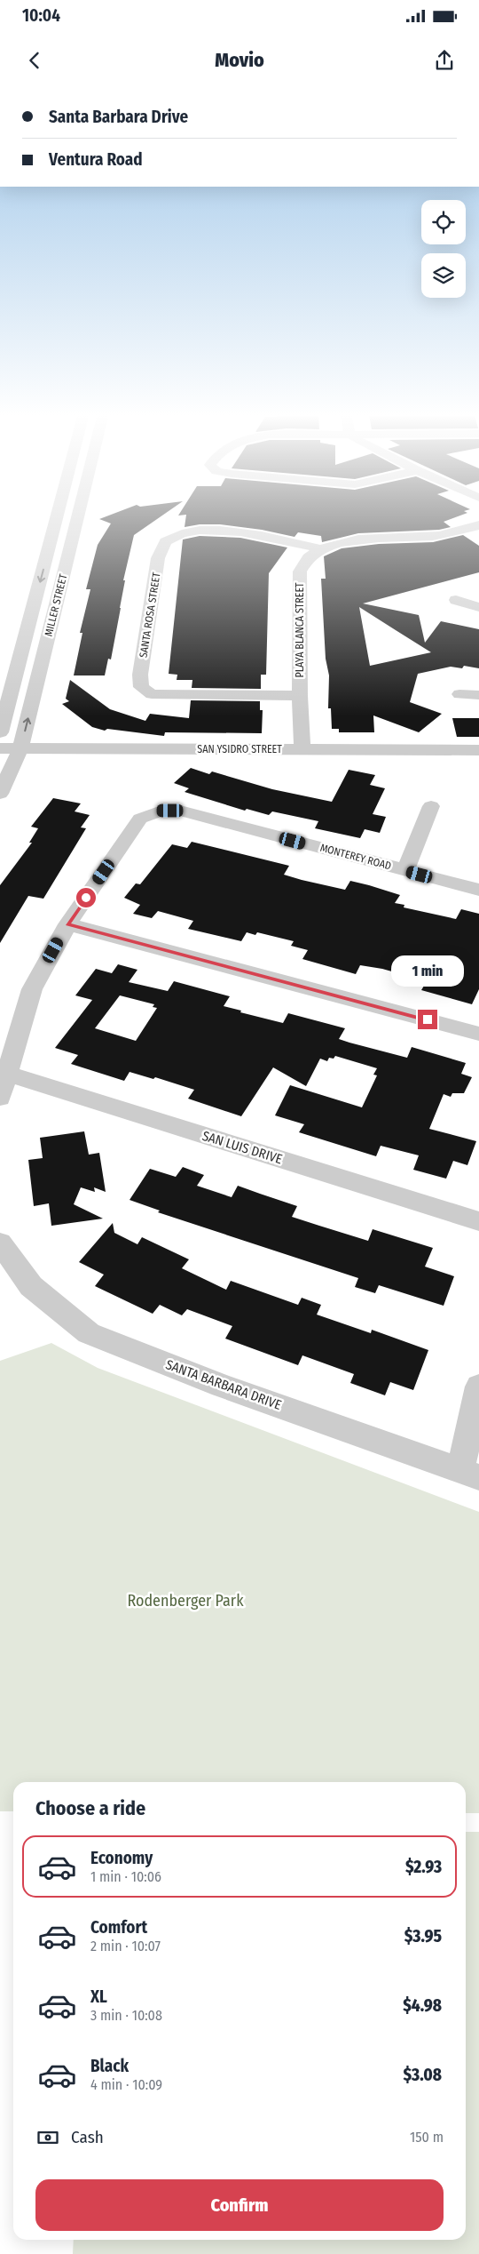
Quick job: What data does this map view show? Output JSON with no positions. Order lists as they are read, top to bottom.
{
  "streets": {
    "street": [
      "MILLER STREET",
      "SANTA ROSA STREET",
      "PLAYA BLANCA STREET",
      "SAN YSIDRO STREET",
      "MONTEREY ROAD",
      "SAN LUIS DRIVE",
      "SANTA BARBARA DRIVE"
    ]
  },
  "crossings": [
    ["MILLER STREET", "SAN YSIDRO STREET"],
    ["SANTA ROSA STREET", "PLAYA BLANCA STREET"],
    ["PLAYA BLANCA STREET", "SAN YSIDRO STREET"]
  ],
  "parks": ["Rodenberger Park"],
  "page": {
    "status": "10:04",
    "header": "Movio",
    "banner": ["Santa Barbara Drive", "Ventura Road"],
    "bubble": "1 min",
    "heading": "Choose a ride",
    "list": [
      {
        "name": "Economy",
        "note": "1 min · 10:06",
        "value": "$2.93"
      },
      {
        "name": "Comfort",
        "note": "2 min · 10:07",
        "value": "$3.95"
      },
      {
        "name": "XL",
        "note": "3 min · 10:08",
        "value": "$4.98"
      },
      {
        "name": "Black",
        "note": "4 min · 10:09",
        "value": "$3.08"
      }
    ],
    "pay": ["Cash", "150 m"],
    "buttons": "Confirm"
  }
}
